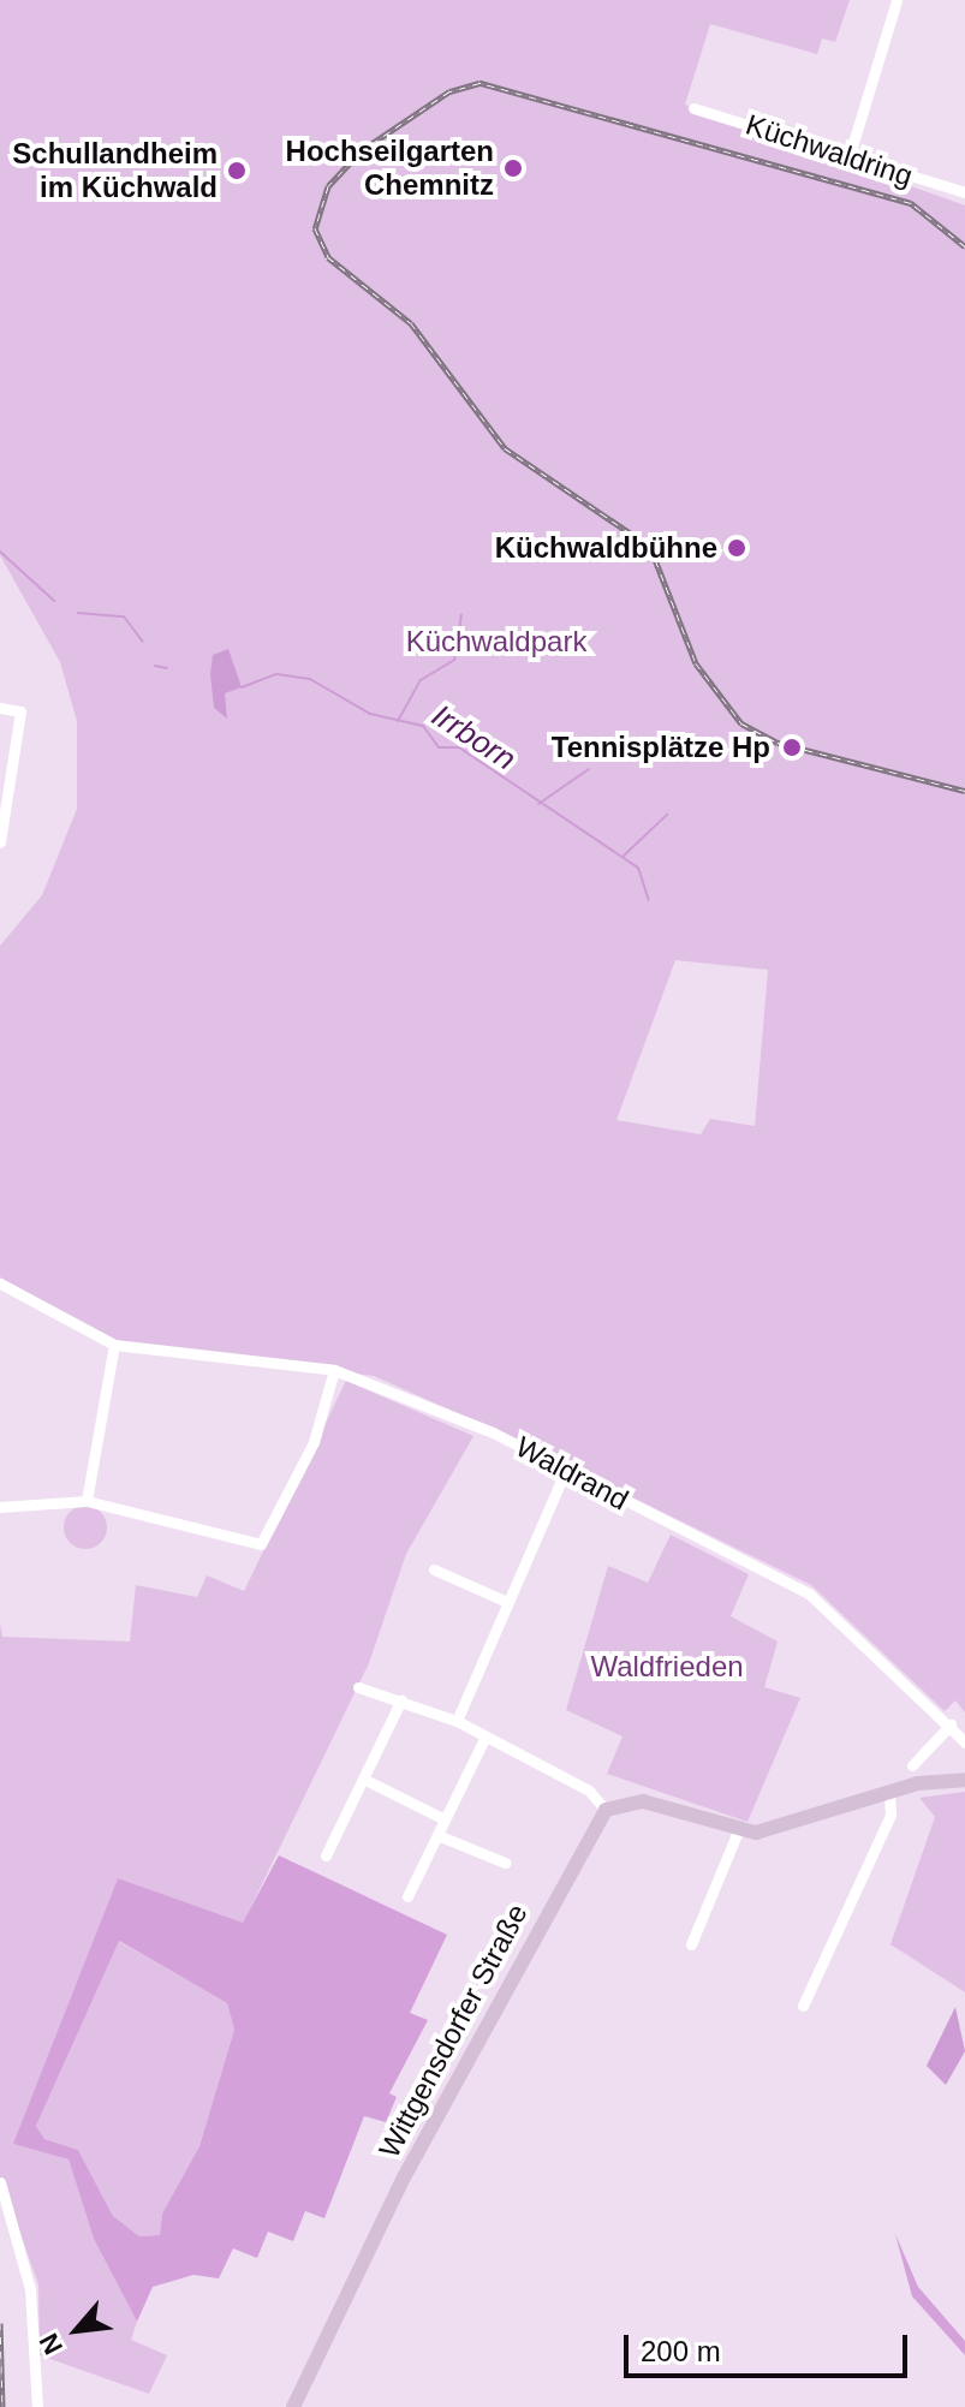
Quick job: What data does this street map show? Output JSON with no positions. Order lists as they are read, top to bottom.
{
  "streets": {
    "street": ["Küchwaldring", "Waldrand", "Wittgensdorfer Straße"]
  },
  "water": ["Irrborn"],
  "parks": ["Küchwaldpark", "Waldfrieden"],
  "places": [
    "Hochseilgarten Chemnitz",
    "Schullandheim im Küchwald",
    "Küchwaldbühne",
    "Tennisplätze Hp"
  ],
  "scale_bar": "200 m",
  "north": "bottom left"
}
